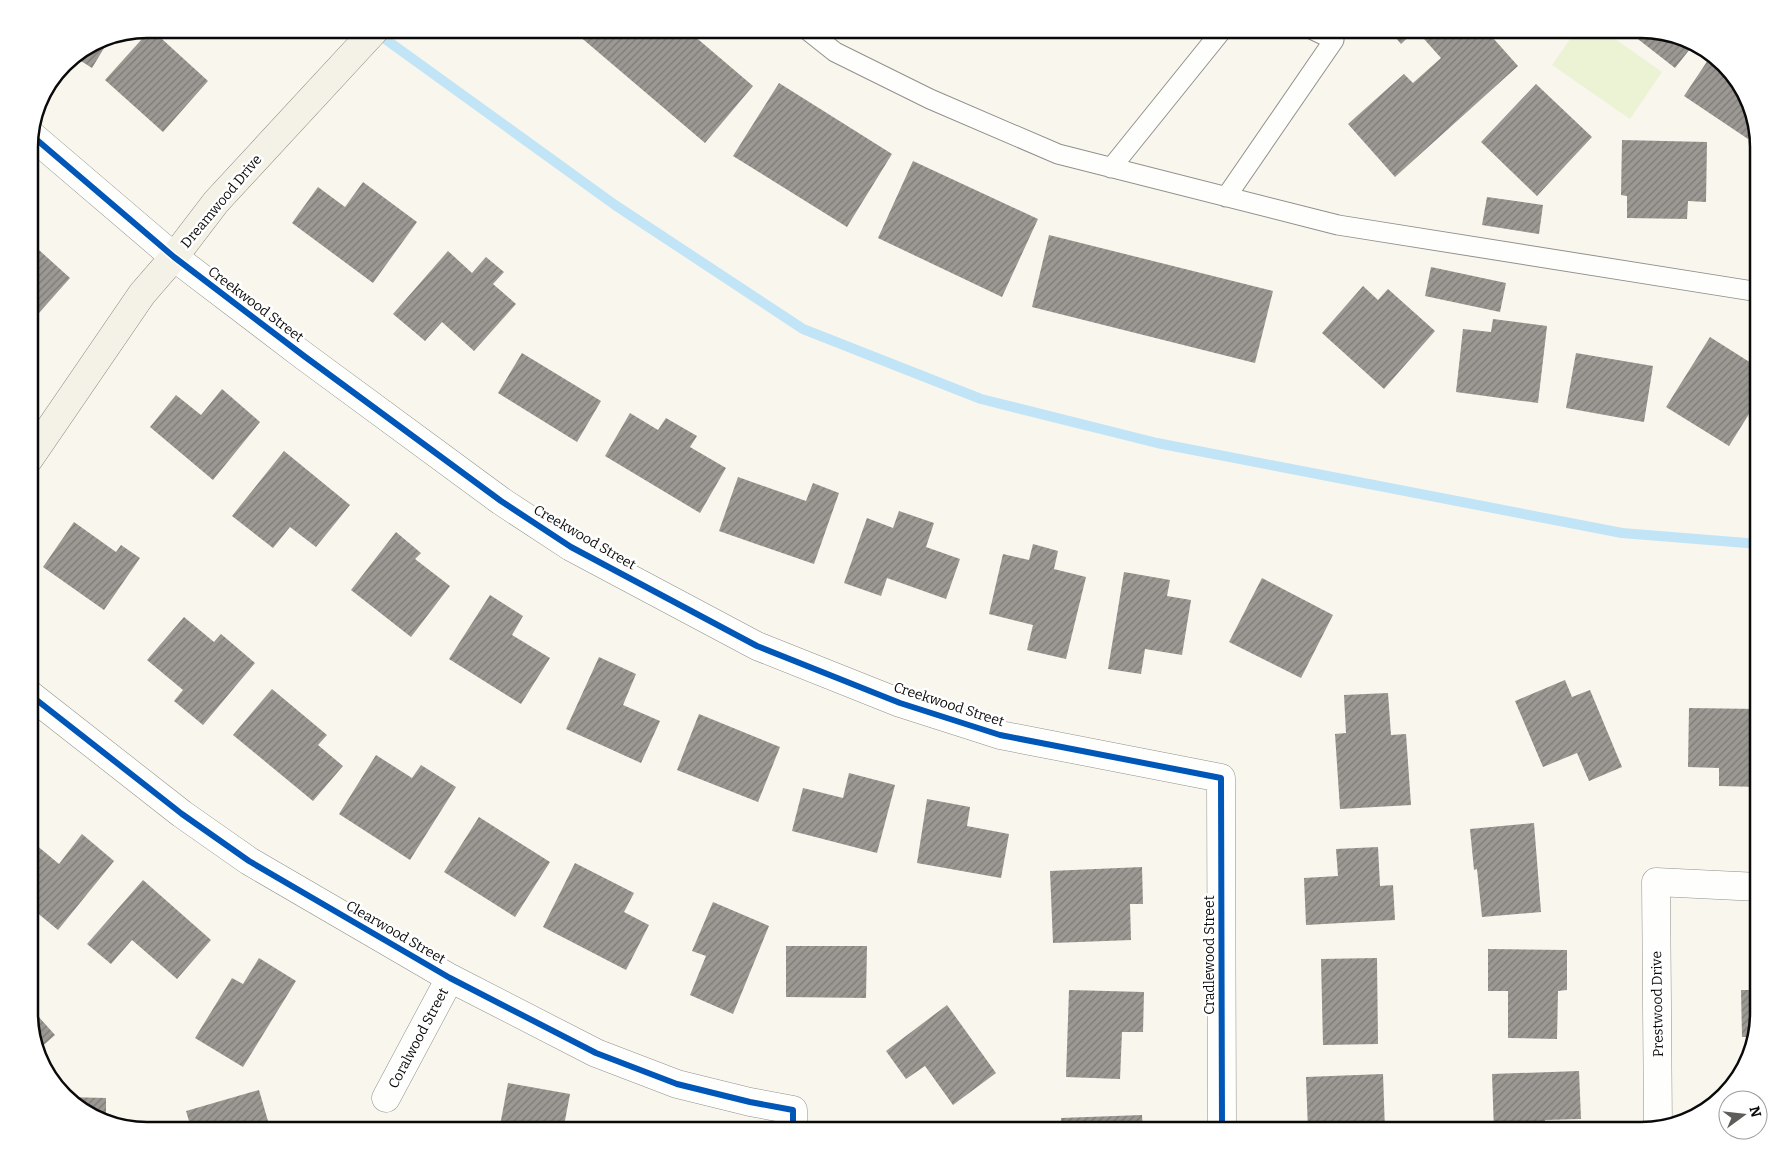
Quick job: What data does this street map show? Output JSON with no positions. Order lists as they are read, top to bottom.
{
  "streets": {
    "street": [
      "Dreamwood Drive",
      "Creekwood Street",
      "Clearwood Street",
      "Cradlewood Street",
      "Prestwood Drive",
      "Coralwood Street"
    ]
  },
  "crossings": [
    ["Dreamwood Drive", "Creekwood Street"],
    ["Creekwood Street", "Cradlewood Street"],
    ["Clearwood Street", "Coralwood Street"]
  ],
  "north": "right"
}
